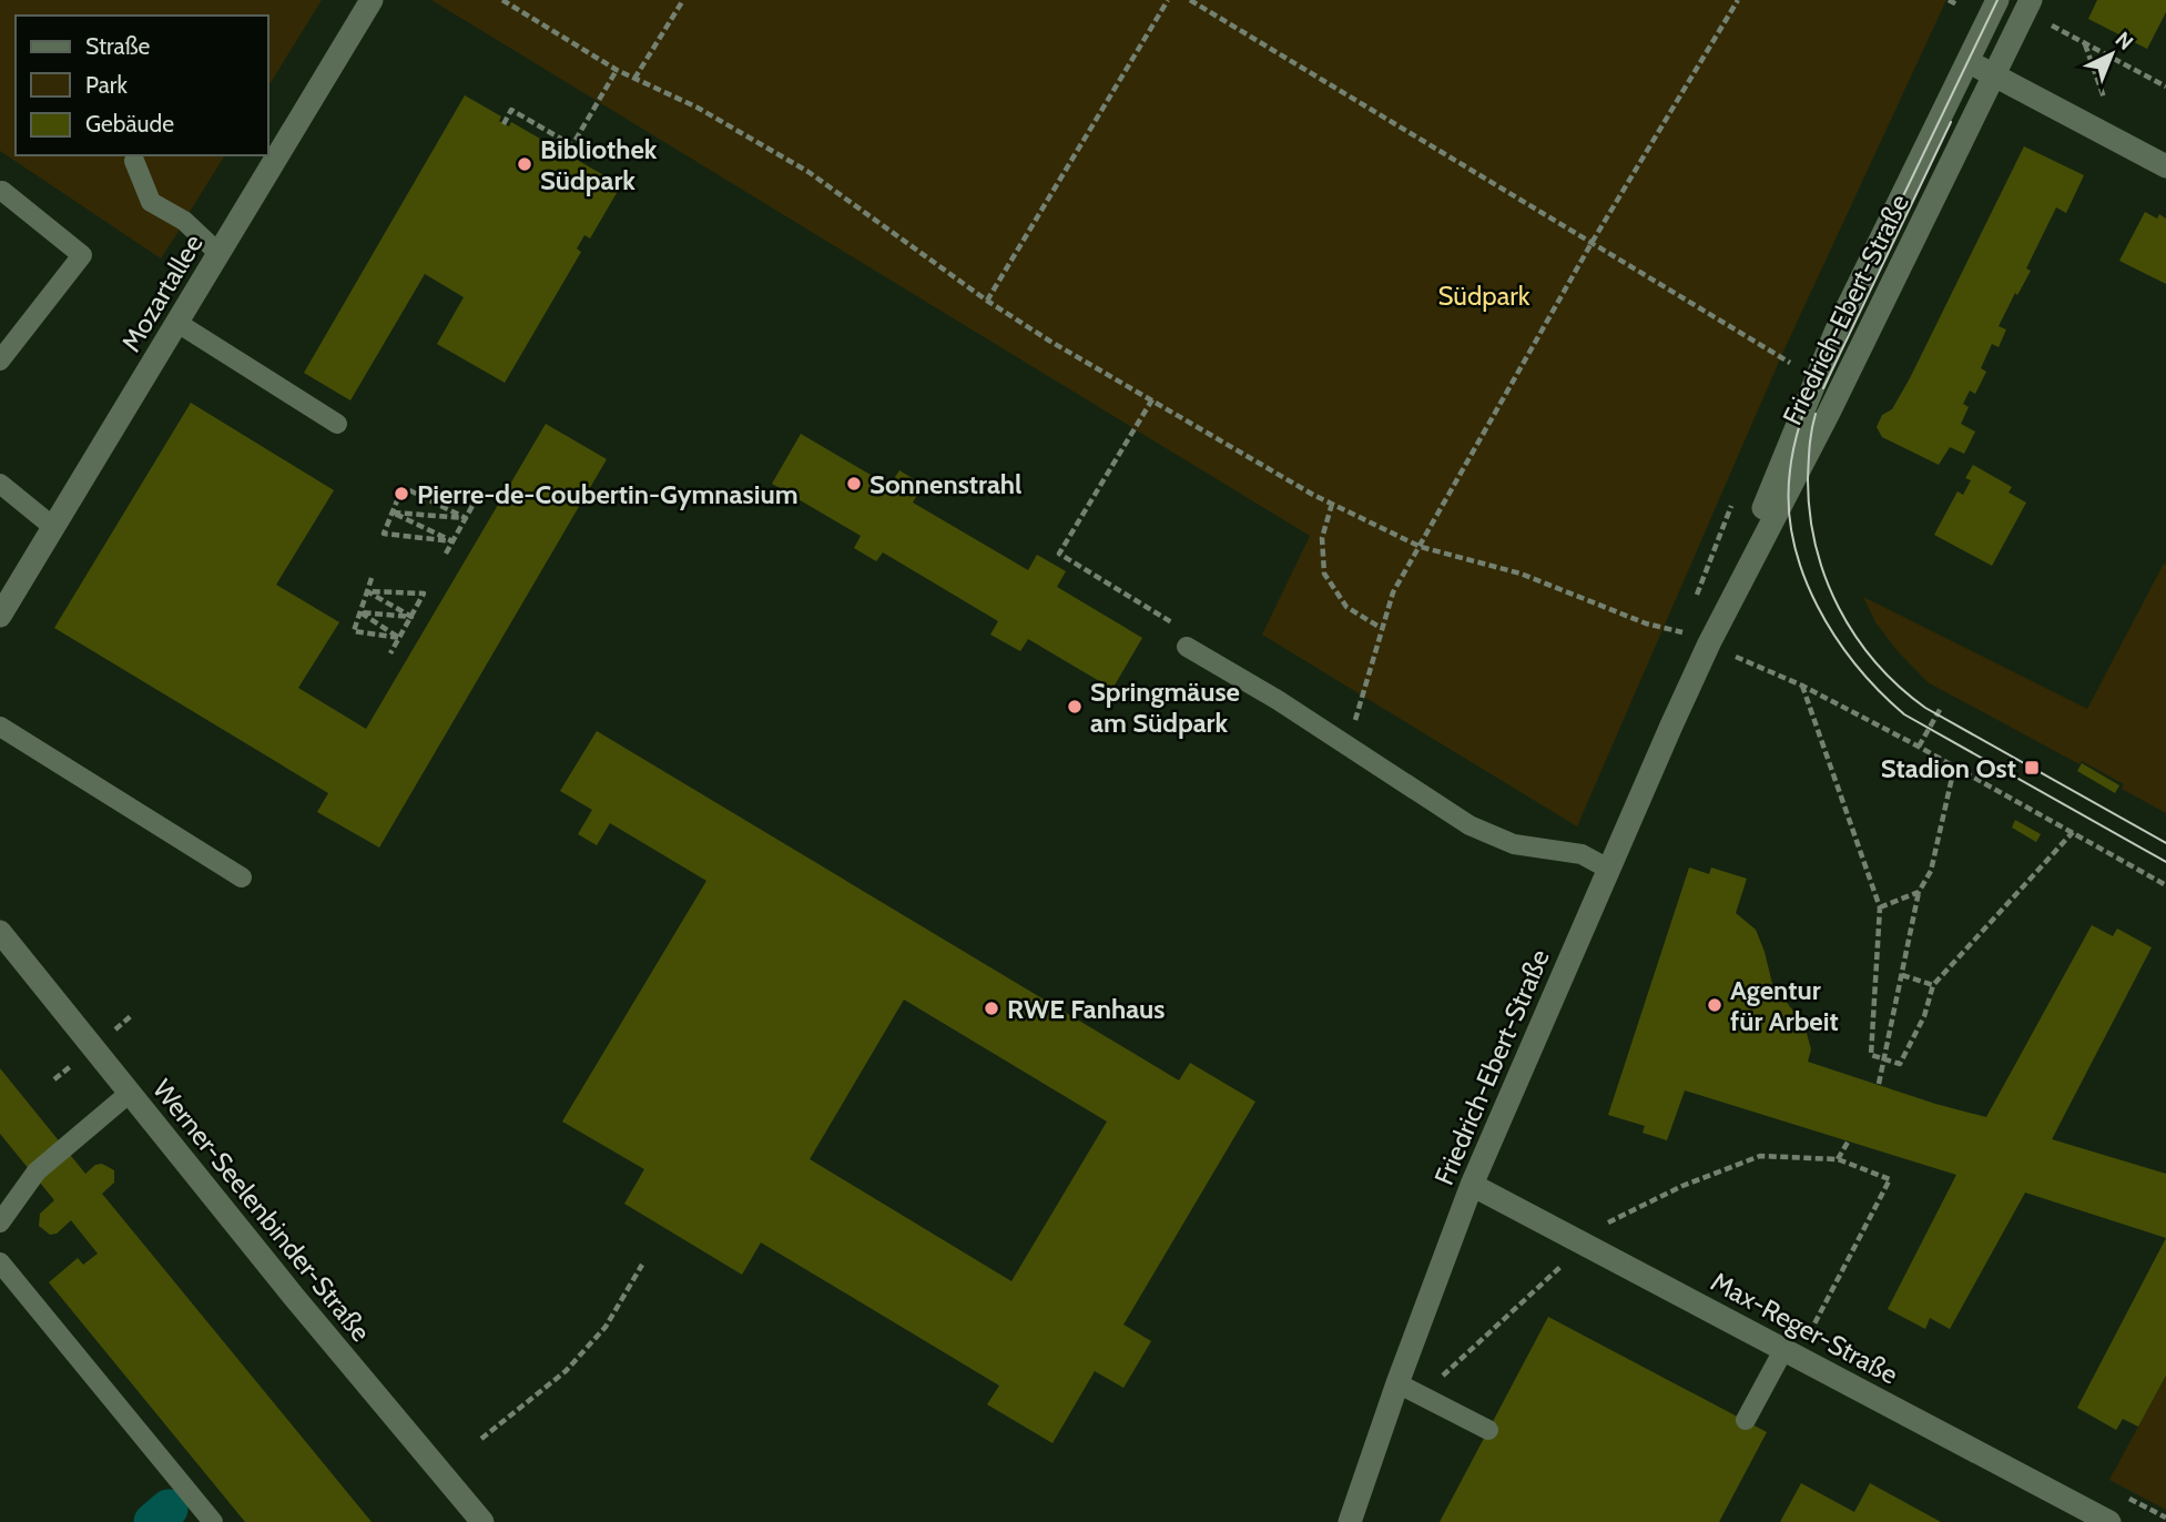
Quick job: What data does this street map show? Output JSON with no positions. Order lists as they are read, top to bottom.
{
  "streets": {
    "street": [
      "Mozartallee",
      "Friedrich-Ebert-Straße",
      "Werner-Seelenbinder-Straße",
      "Max-Reger-Straße"
    ]
  },
  "crossings": [
    ["Friedrich-Ebert-Straße", "Max-Reger-Straße"]
  ],
  "parks": ["Südpark"],
  "places": {
    "other": [
      "Bibliothek Südpark",
      "Sonnenstrahl",
      "Pierre-de-Coubertin-Gymnasium",
      "Springmäuse am Südpark",
      "Agentur für Arbeit",
      "RWE Fanhaus"
    ],
    "transit": ["Stadion Ost"]
  },
  "legend": ["Straße", "Park", "Gebäude"],
  "north": "top right"
}
